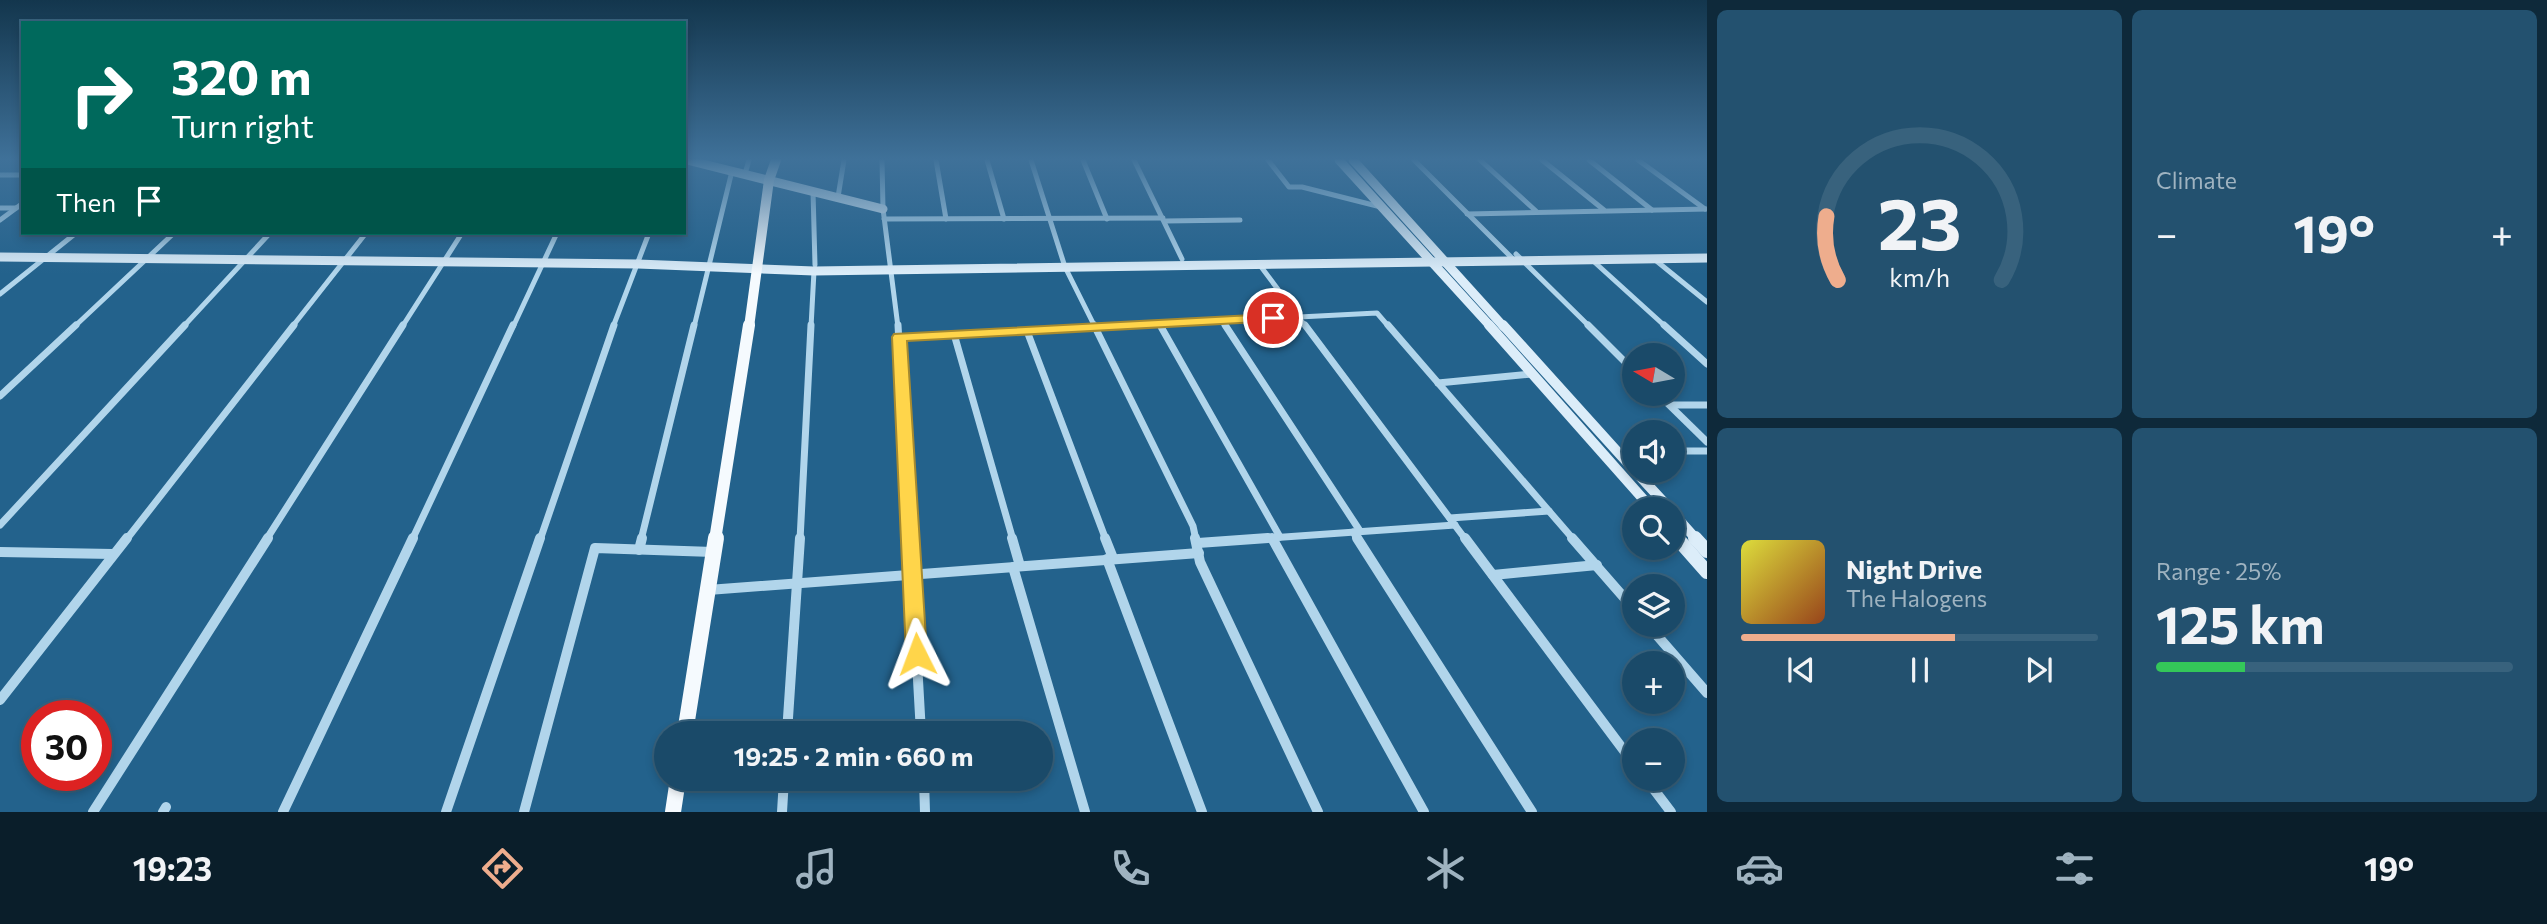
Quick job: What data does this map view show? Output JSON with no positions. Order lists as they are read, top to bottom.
{
  "north": "left",
  "page": {
    "tile": [
      "Climate",
      ["Range · 25%", "125 km"]
    ],
    "turn": ["320 m", "Turn right"],
    "then": "Then",
    "heat": ["−", "19°", "+"],
    "map_buttons": ["+", "−"],
    "song": ["Night Drive", "The Halogens"],
    "limit": "30",
    "trip": "19:25 · 2 min · 660 m",
    "tabs": ["19:23", "19°"],
    "gauge": ["23", "km/h"]
  }
}
